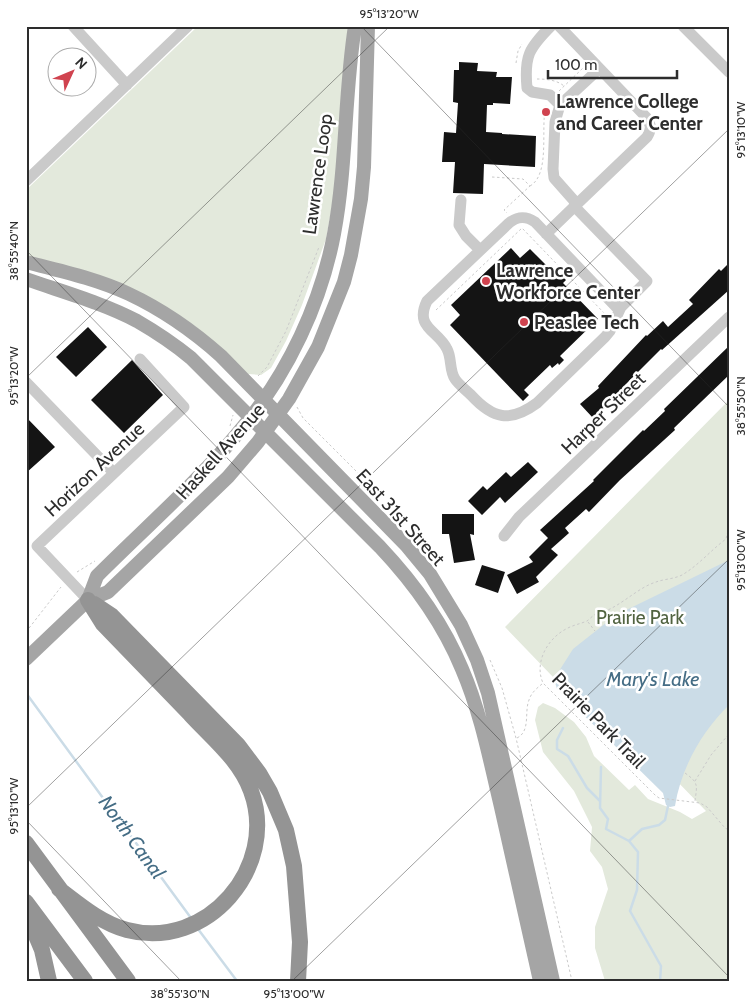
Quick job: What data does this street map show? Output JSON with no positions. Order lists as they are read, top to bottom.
{
  "streets": {
    "main road": ["Haskell Avenue", "East 31st Street"],
    "street": ["Harper Street", "Horizon Avenue"],
    "path": ["Lawrence Loop", "Prairie Park Trail"]
  },
  "crossings": [
    ["Haskell Avenue", "Horizon Avenue"],
    ["Haskell Avenue", "East 31st Street"]
  ],
  "water": ["Mary's Lake", "North Canal"],
  "parks": ["Prairie Park"],
  "places": ["Lawrence College and Career Center", "Lawrence Workforce Center", "Peaslee Tech"],
  "scale_bar": "100 m",
  "north": "top right",
  "coordinates": [
    "95°13'20\"W",
    "95°13'10\"W",
    "38°55'40\"N",
    "38°55'50\"N",
    "95°13'00\"W",
    "38°55'30\"N"
  ]
}
